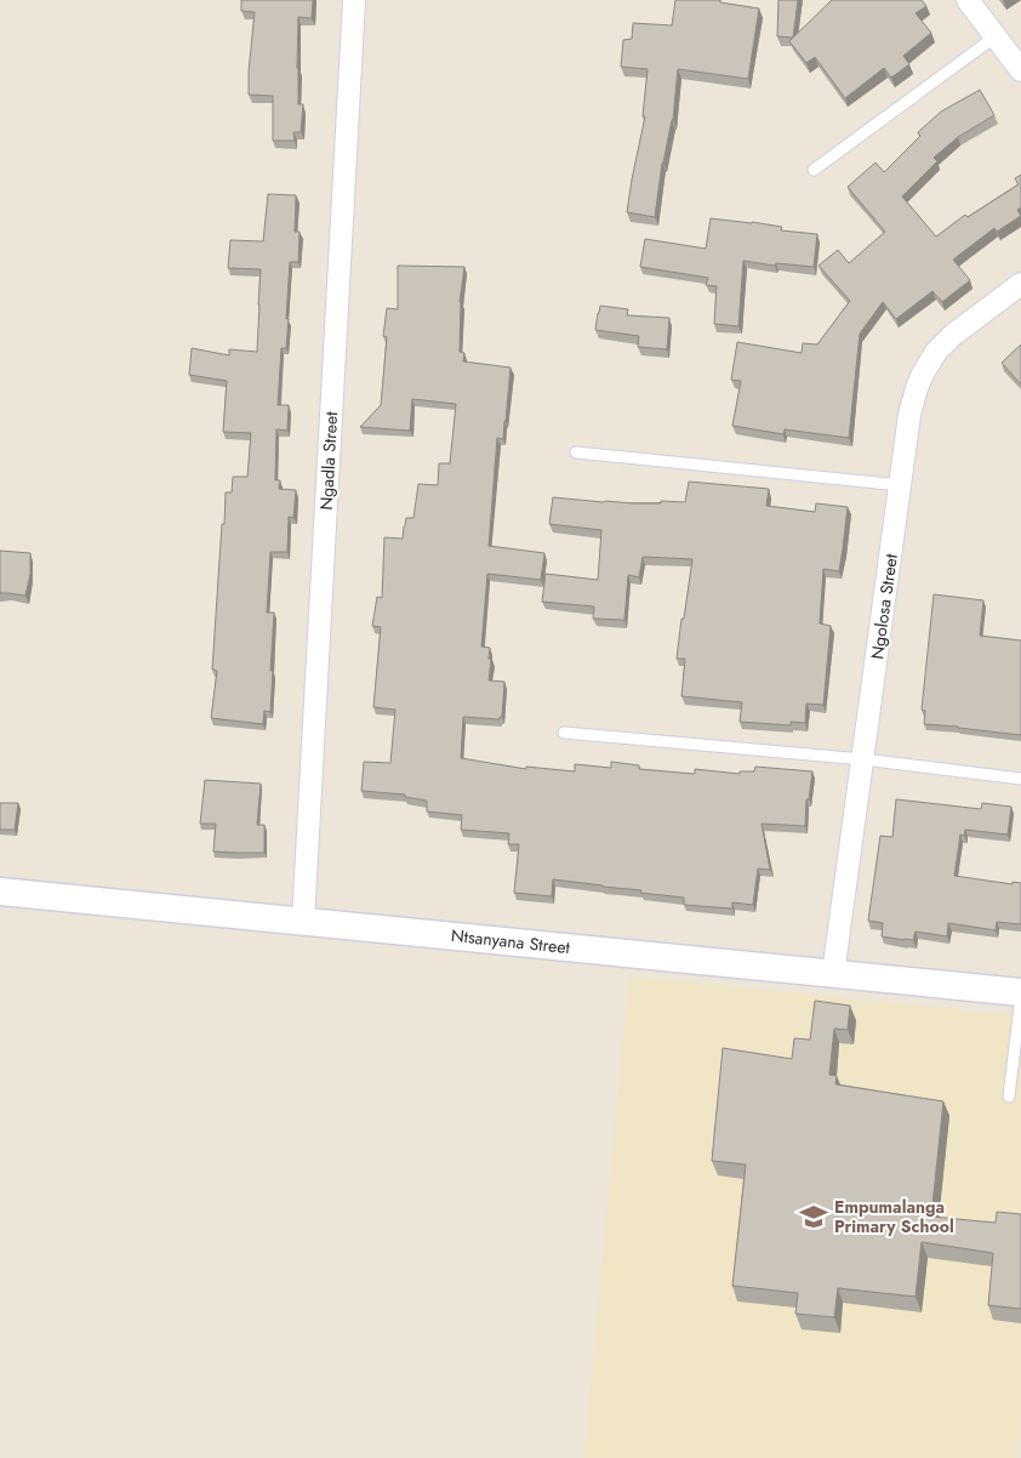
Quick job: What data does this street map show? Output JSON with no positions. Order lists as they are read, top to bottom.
{
  "streets": {
    "street": ["Ngadla Street", "Ngolosa Street", "Ntsanyana Street"]
  },
  "crossings": [
    ["Ngadla Street", "Ntsanyana Street"],
    ["Ngolosa Street", "Ntsanyana Street"]
  ],
  "places": {
    "school or university": ["Empumalanga Primary School"]
  }
}
